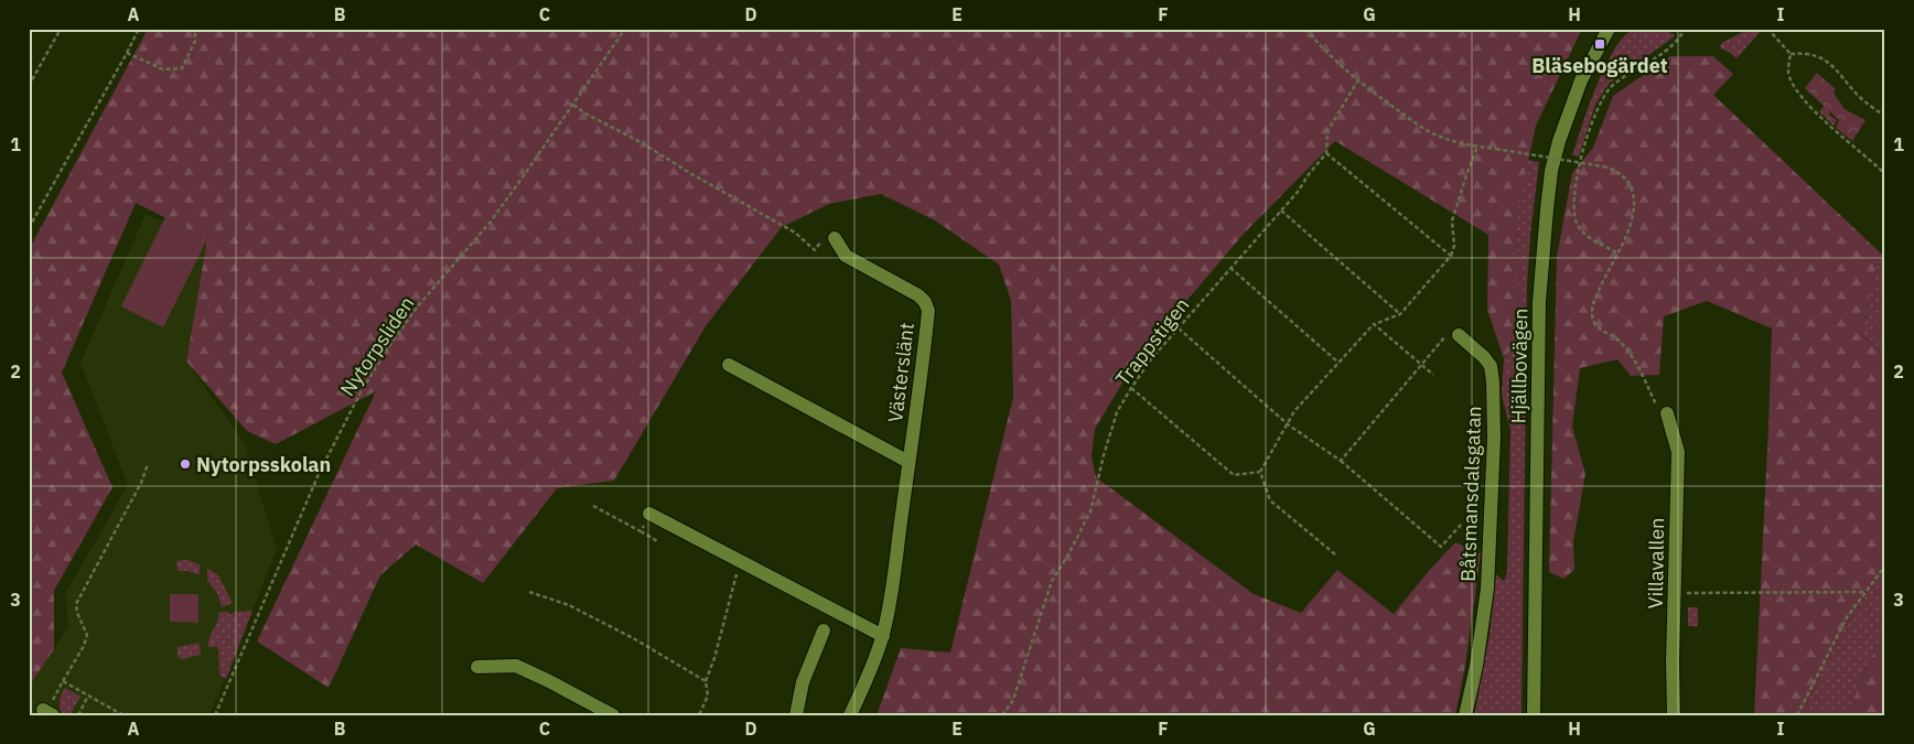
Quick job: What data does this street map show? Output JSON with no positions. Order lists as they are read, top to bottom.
{
  "streets": {
    "street": [
      "Hjällbovägen",
      "Västerslänt",
      "Båtsmansdalsgatan",
      "Villavallen"
    ],
    "path": ["Trappstigen", "Nytorpsliden"]
  },
  "crossings": [
    ["Trappstigen", "Båtsmansdalsgatan"]
  ],
  "places": {
    "transit": ["Bläsebogärdet"],
    "other": ["Nytorpsskolan"]
  },
  "grid": {
    "columns": [
      "A",
      "B",
      "C",
      "D",
      "E",
      "F",
      "G",
      "H",
      "I"
    ],
    "rows": ["1", "2", "3"]
  }
}
